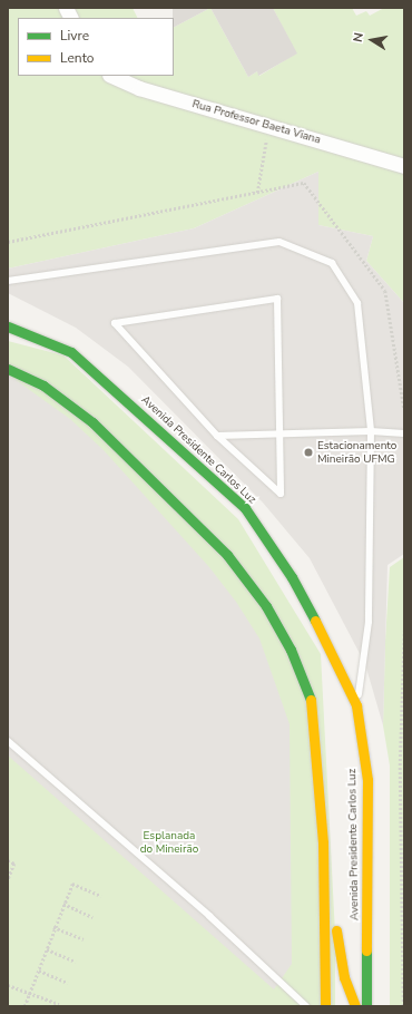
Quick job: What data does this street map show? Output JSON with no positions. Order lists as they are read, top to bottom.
{
  "streets": {
    "main road": ["Avenida Presidente Carlos Luz"],
    "street": ["Rua Professor Baeta Viana"]
  },
  "parks": ["Esplanada do Mineirão"],
  "places": ["Estacionamento Mineirão UFMG"],
  "legend": ["Livre", "Lento"],
  "north": "left"
}
